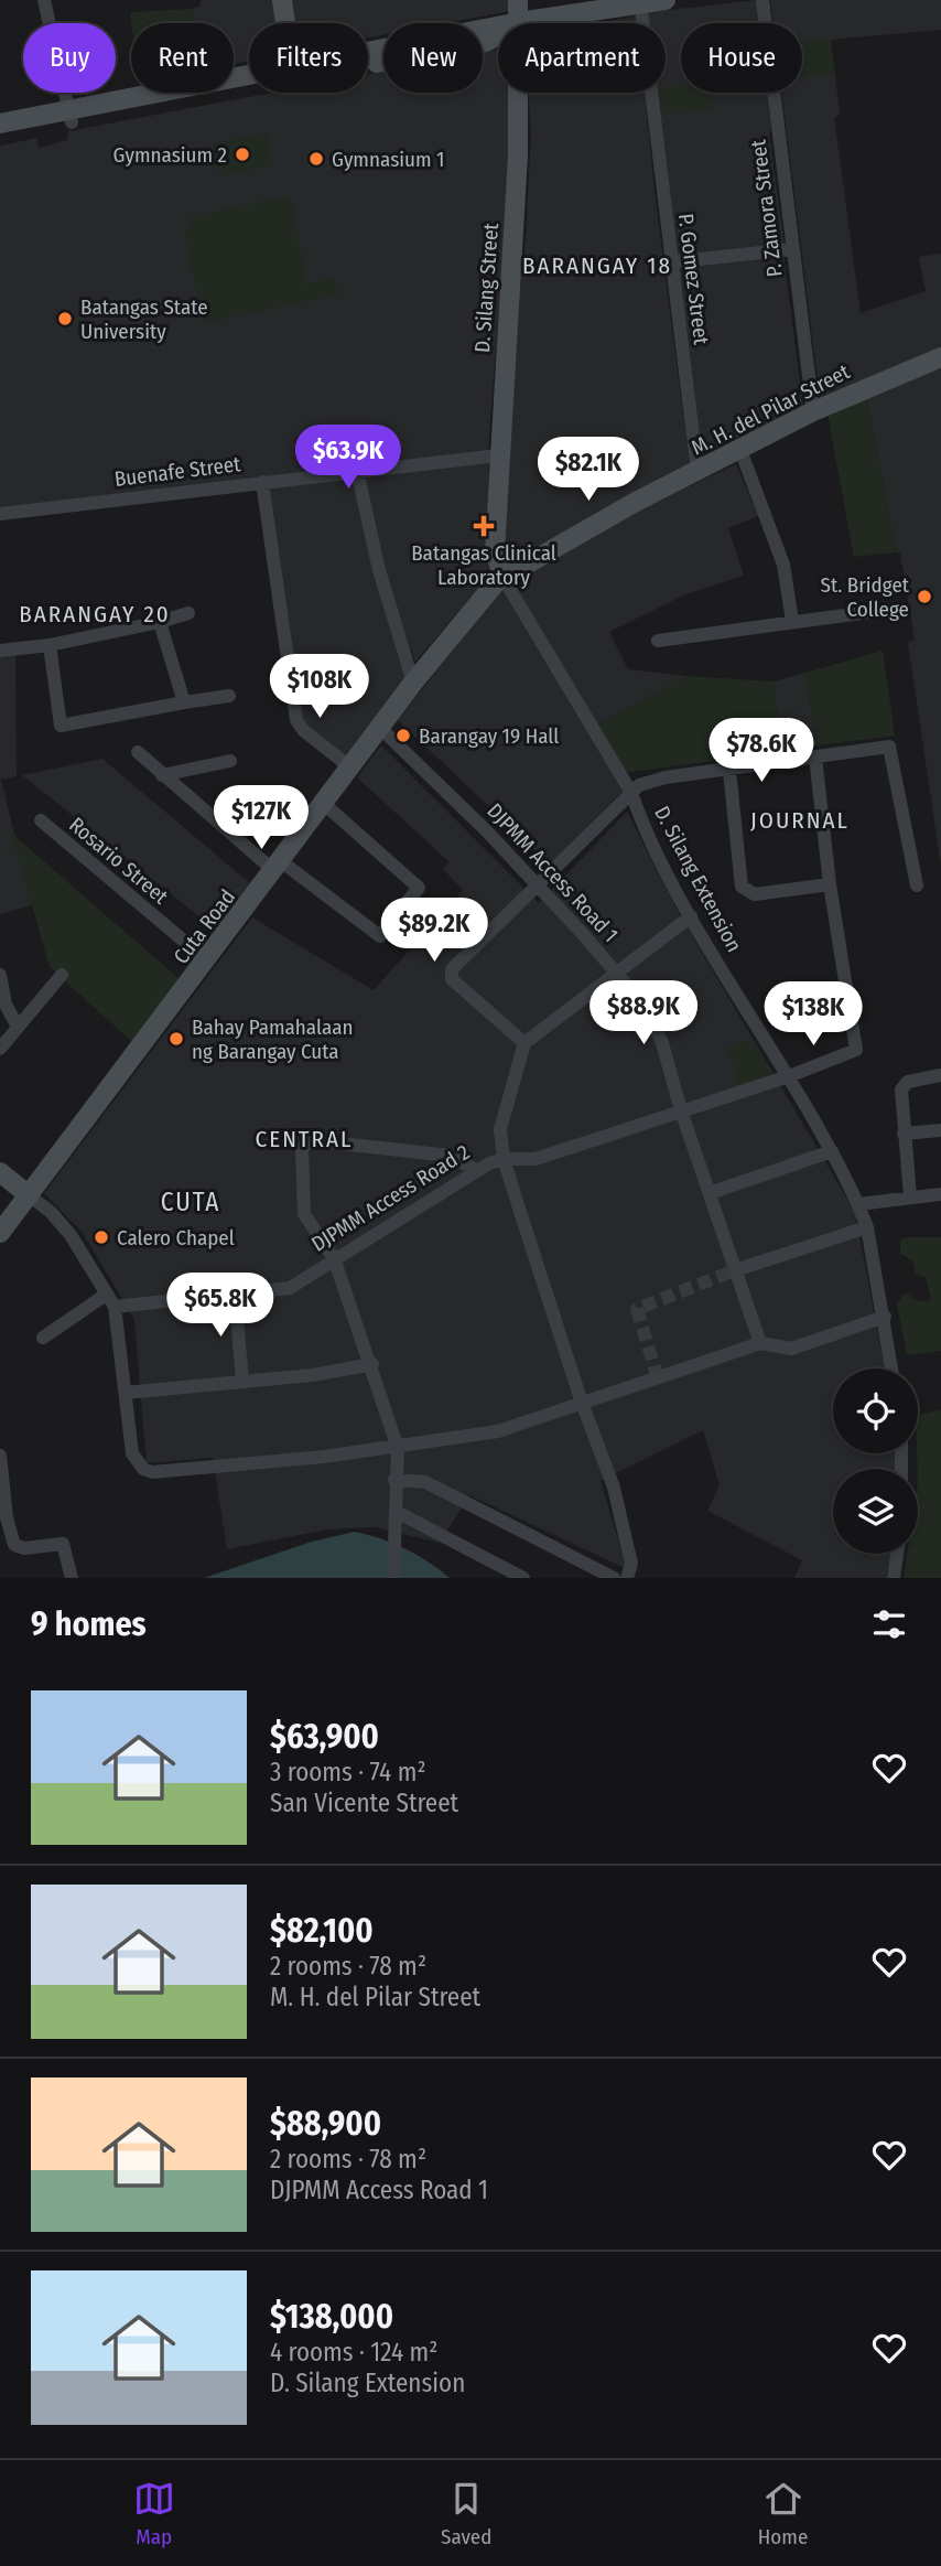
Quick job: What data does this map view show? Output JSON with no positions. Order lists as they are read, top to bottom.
{
  "streets": {
    "street": [
      "P. Zamora Street",
      "P. Gomez Street",
      "D. Silang Street",
      "M. H. del Pilar Street",
      "Buenafe Street",
      "Rosario Street",
      "DJPMM Access Road 1",
      "D. Silang Extension",
      "Cuta Road",
      "DJPMM Access Road 2"
    ]
  },
  "crossings": [
    ["P. Zamora Street", "M. H. del Pilar Street"],
    ["P. Gomez Street", "M. H. del Pilar Street"],
    ["D. Silang Street", "M. H. del Pilar Street"],
    ["D. Silang Street", "Buenafe Street"],
    ["D. Silang Street", "D. Silang Extension"],
    ["D. Silang Street", "Cuta Road"],
    ["M. H. del Pilar Street", "D. Silang Extension"],
    ["M. H. del Pilar Street", "Cuta Road"],
    ["Rosario Street", "Cuta Road"],
    ["DJPMM Access Road 1", "Cuta Road"],
    ["DJPMM Access Road 1", "DJPMM Access Road 2"],
    ["D. Silang Extension", "Cuta Road"],
    ["D. Silang Extension", "DJPMM Access Road 2"]
  ],
  "districts": [
    "BARANGAY 18",
    "BARANGAY 20",
    "JOURNAL",
    "CENTRAL",
    "CUTA"
  ],
  "places": {
    "other": [
      "Gymnasium 2",
      "Gymnasium 1",
      "Batangas State University",
      "St. Bridget College",
      "Barangay 19 Hall",
      "Bahay Pamahalaan ng Barangay Cuta",
      "Calero Chapel"
    ],
    "health": ["Batangas Clinical Laboratory"]
  },
  "page": {
    "chip": [
      "Buy",
      "Rent",
      "Filters",
      "New",
      "Apartment",
      "House"
    ],
    "price": [
      "$63.9K",
      "$82.1K",
      "$108K",
      "$78.6K",
      "$127K",
      "$89.2K",
      "$88.9K",
      "$138K",
      "$65.8K"
    ],
    "heading": "9 homes",
    "list": [
      {
        "name": "$63,900",
        "note": "3 rooms · 74 m² · San Vicente Street"
      },
      {
        "name": "$82,100",
        "note": "2 rooms · 78 m² · M. H. del Pilar Street"
      },
      {
        "name": "$88,900",
        "note": "2 rooms · 78 m² · DJPMM Access Road 1"
      },
      {
        "name": "$138,000",
        "note": "4 rooms · 124 m² · D. Silang Extension"
      }
    ],
    "tabs": ["Map", "Saved", "Home"]
  }
}
